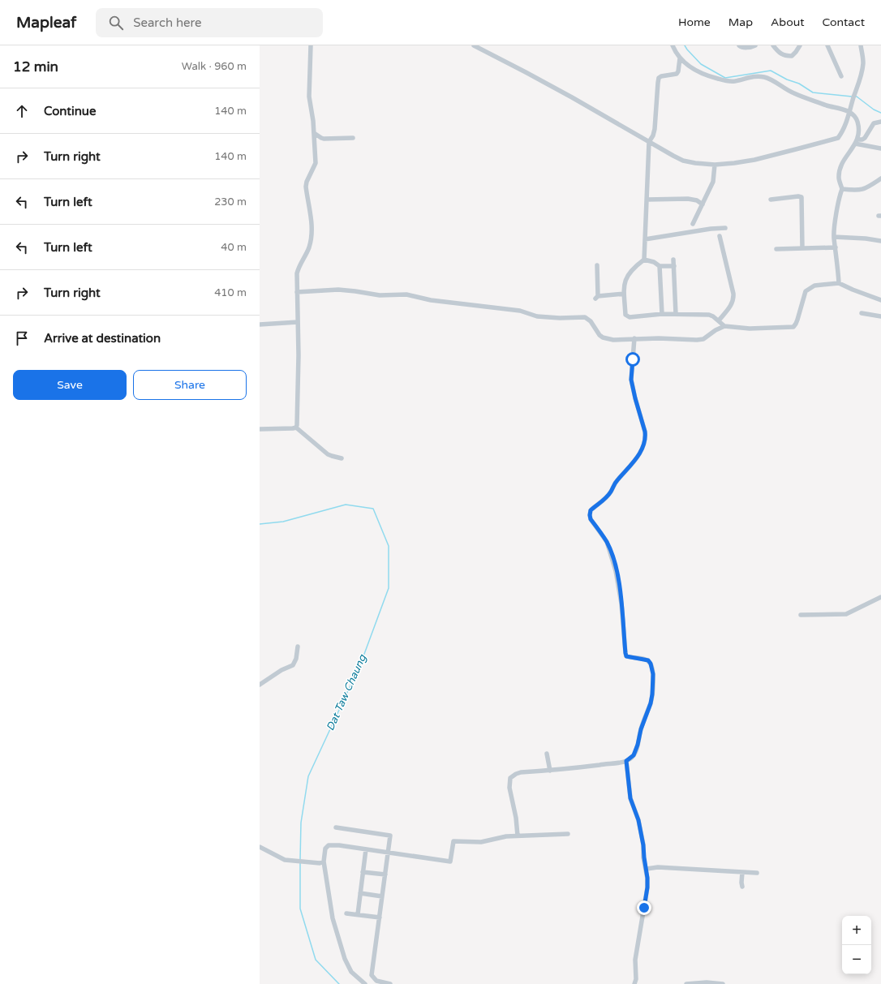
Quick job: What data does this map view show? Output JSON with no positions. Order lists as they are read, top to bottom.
{
  "water": ["Dat Taw Chaung"],
  "page": {
    "header": "Mapleaf",
    "search": "Search here",
    "nav": [
      "Home",
      "Map",
      "About",
      "Contact"
    ],
    "heading": ["12 min", "Walk · 960 m"],
    "list": [
      ["Continue", "140 m"],
      ["Turn right", "140 m"],
      ["Turn left", "230 m"],
      ["Turn left", "40 m"],
      ["Turn right", "410 m"],
      "Arrive at destination"
    ],
    "buttons": ["Save", "Share"],
    "map_buttons": ["+", "−"]
  }
}
